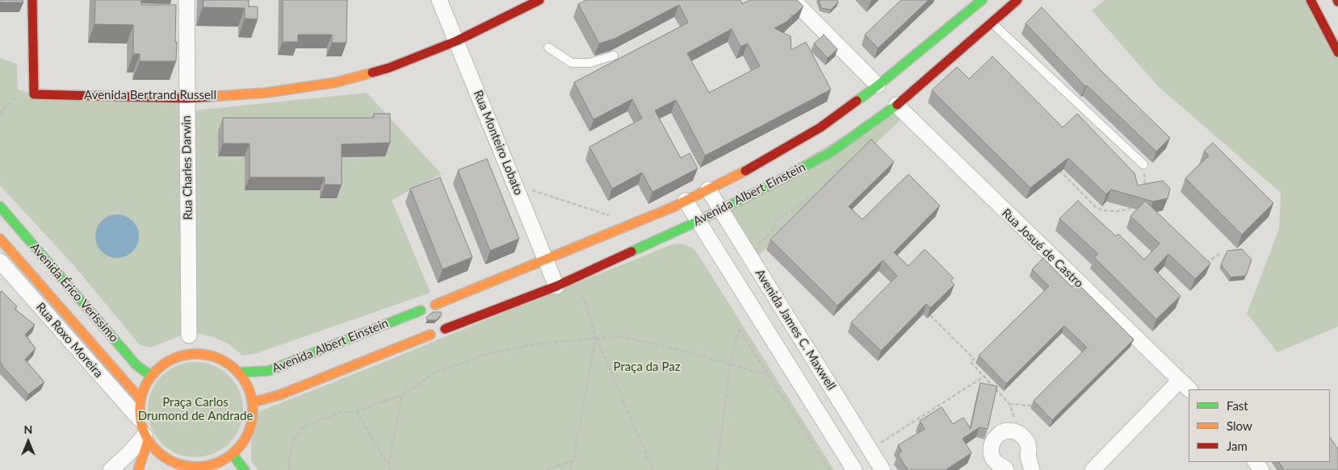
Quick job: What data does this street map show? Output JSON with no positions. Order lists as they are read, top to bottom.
{
  "streets": {
    "street": [
      "Avenida Bertrand Russell",
      "Rua Monteiro Lobato",
      "Rua Charles Darwin",
      "Avenida Albert Einstein",
      "Rua Josué de Castro",
      "Avenida Érico Veríssimo",
      "Avenida James C. Maxwell",
      "Rua Roxo Moreira"
    ]
  },
  "crossings": [
    ["Avenida Bertrand Russell", "Rua Monteiro Lobato"],
    ["Avenida Bertrand Russell", "Rua Charles Darwin"],
    ["Rua Monteiro Lobato", "Avenida Albert Einstein"],
    ["Avenida Albert Einstein", "Rua Josué de Castro"],
    ["Avenida Albert Einstein", "Avenida Érico Veríssimo"],
    ["Avenida Albert Einstein", "Avenida James C. Maxwell"],
    ["Avenida Albert Einstein", "Rua Roxo Moreira"],
    ["Avenida Érico Veríssimo", "Rua Roxo Moreira"]
  ],
  "parks": ["Praça da Paz", "Praça Carlos Drumond de Andrade"],
  "legend": ["Fast", "Slow", "Jam"],
  "north": "top"
}
